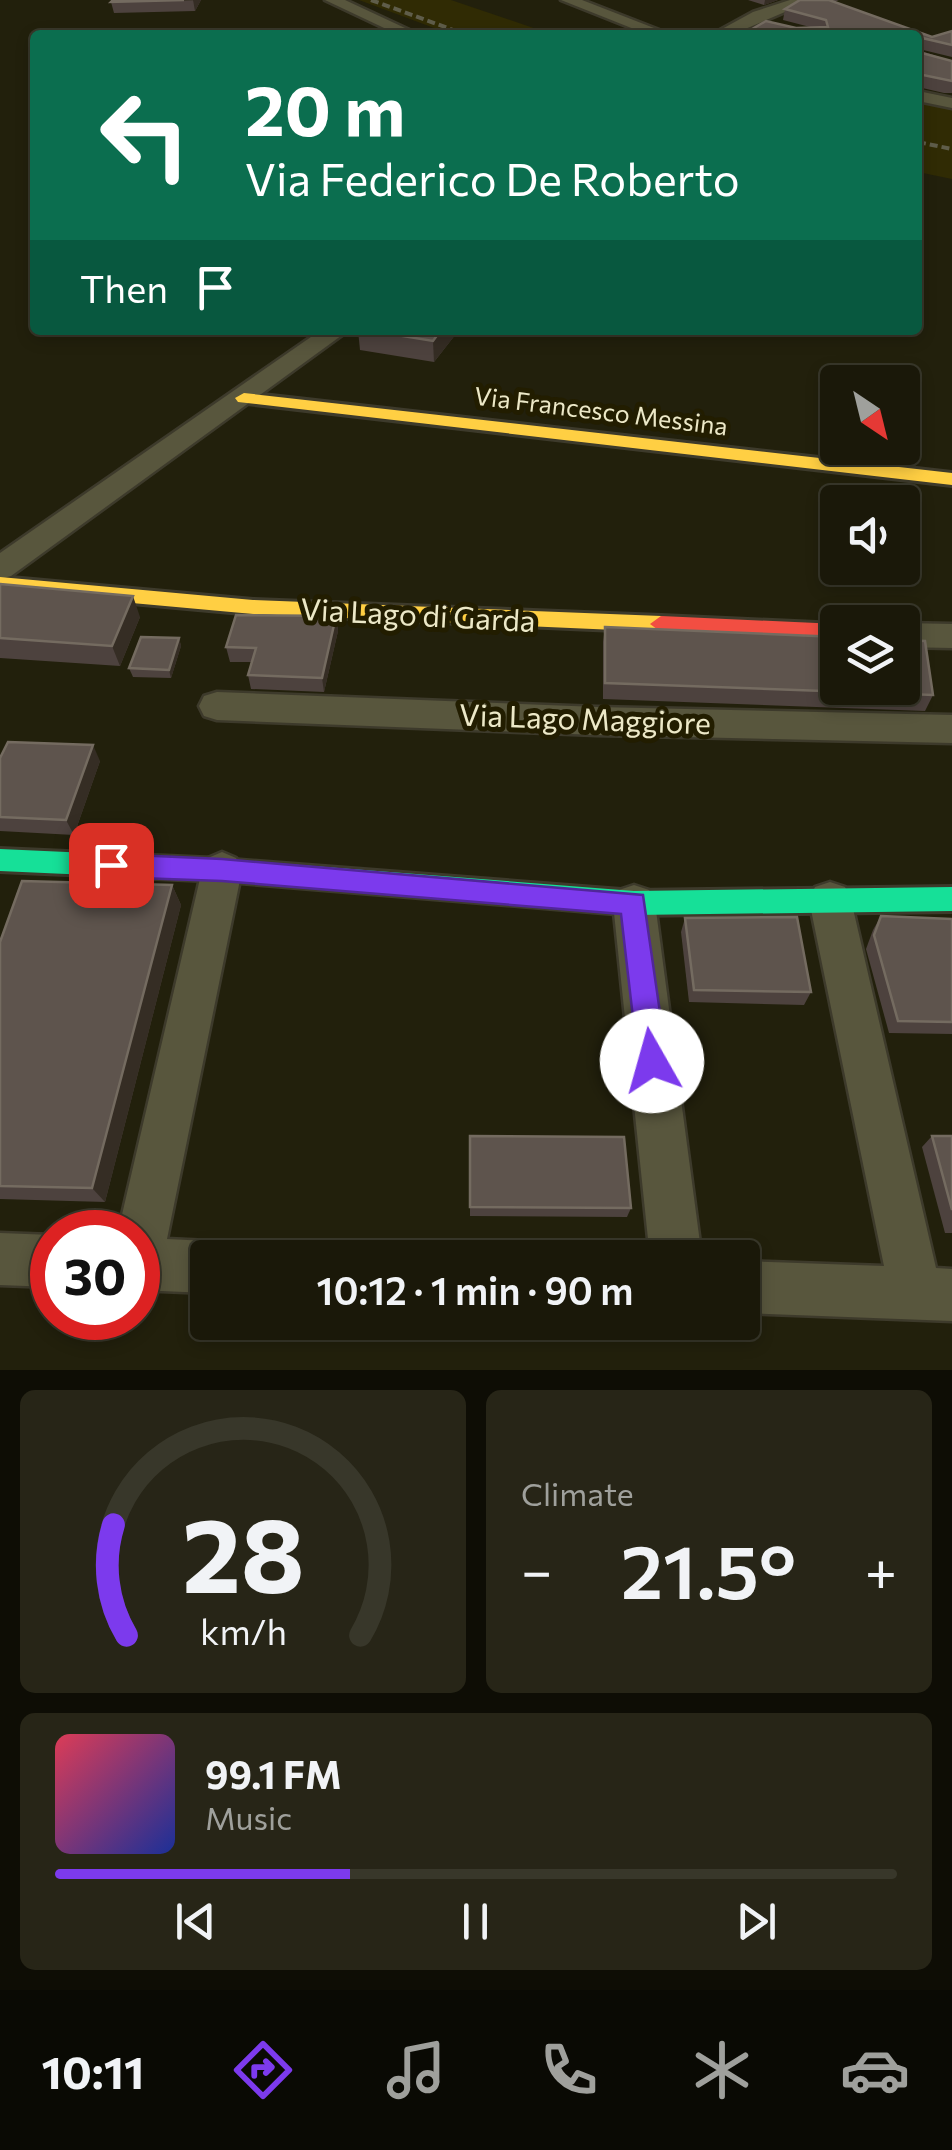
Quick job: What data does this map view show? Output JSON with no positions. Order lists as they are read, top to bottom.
{
  "streets": {
    "street": ["Via Francesco Messina", "Via Lago di Garda", "Via Lago Maggiore"]
  },
  "north": "bottom right",
  "page": {
    "turn": ["20 m", "Via Federico De Roberto"],
    "then": "Then",
    "limit": "30",
    "trip": "10:12 · 1 min · 90 m",
    "tile": "Climate",
    "heat": ["−", "21.5°", "+"],
    "song": ["99.1 FM", "Music"],
    "tabs": "10:11",
    "gauge": ["28", "km/h"]
  }
}
